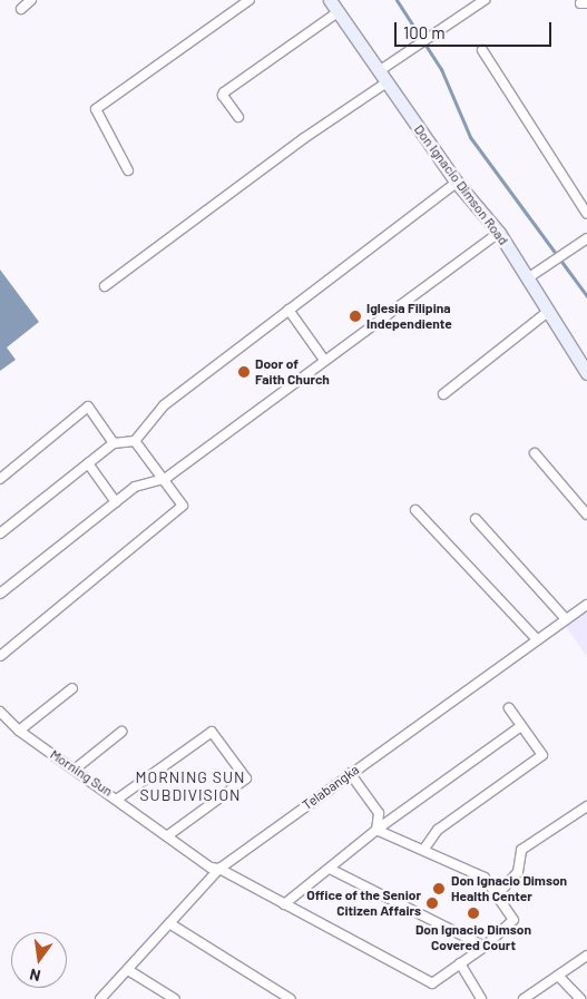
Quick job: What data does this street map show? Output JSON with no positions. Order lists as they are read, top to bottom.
{
  "streets": {
    "street": ["Don Ignacio Dimson Road", "Morning Sun", "Telabangka"]
  },
  "crossings": [
    ["Morning Sun", "Telabangka"]
  ],
  "districts": ["MORNING SUN SUBDIVISION"],
  "places": [
    "Iglesia Filipina Independiente",
    "Door of Faith Church",
    "Don Ignacio Dimson Health Center",
    "Office of the Senior Citizen Affairs",
    "Don Ignacio Dimson Covered Court"
  ],
  "scale_bar": "100 m",
  "north": "bottom"
}
